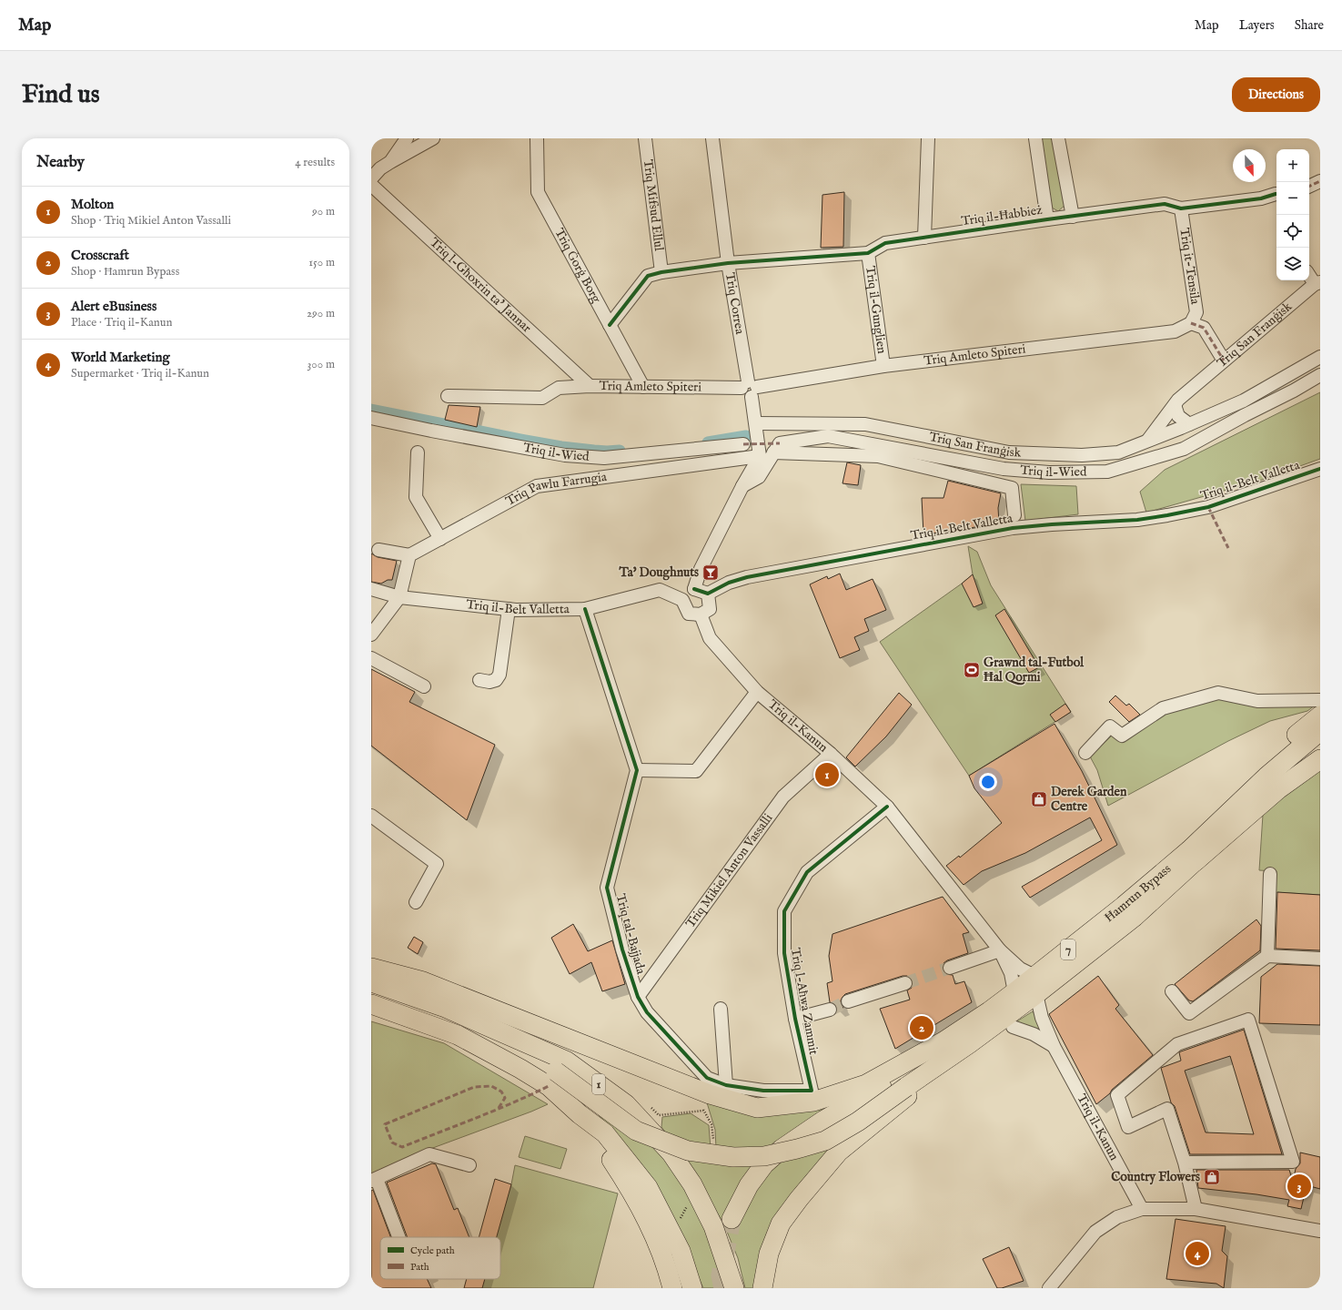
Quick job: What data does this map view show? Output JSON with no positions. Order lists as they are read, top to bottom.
{
  "streets": {
    "highway": ["Ħamrun Bypass", "7", "1"],
    "street": [
      "Triq Mifsud Ellul",
      "Triq il-Ħabbież",
      "Triq Ġorġ Borg",
      "Triq it-Tensila",
      "Triq l-Għoxrin ta' Jannar",
      "Triq Correa",
      "Triq il-Gunglien",
      "Triq San Franġisk",
      "Triq Amleto Spiteri",
      "Triq il-Wied",
      "Triq il-Belt Valletta",
      "Triq Pawlu Farrugia",
      "Triq il-Kanun",
      "Triq Mikiel Anton Vassalli",
      "Triq tal-Bajjada",
      "Triq l-Aħwa Zammit"
    ]
  },
  "crossings": [
    ["Triq Mifsud Ellul", "Triq il-Ħabbież"],
    ["Triq il-Ħabbież", "Triq Ġorġ Borg"],
    ["Triq il-Ħabbież", "Triq it-Tensila"],
    ["Triq il-Ħabbież", "Triq Correa"],
    ["Triq il-Ħabbież", "Triq il-Gunglien"],
    ["Triq Ġorġ Borg", "Triq Amleto Spiteri"],
    ["Triq it-Tensila", "Triq Amleto Spiteri"],
    ["Triq l-Għoxrin ta' Jannar", "Triq Amleto Spiteri"],
    ["Triq Correa", "Triq San Franġisk"],
    ["Triq Correa", "Triq Amleto Spiteri"],
    ["Triq Correa", "Triq Pawlu Farrugia"],
    ["Triq il-Gunglien", "Triq Amleto Spiteri"],
    ["Triq il-Belt Valletta", "Triq il-Kanun"],
    ["Triq il-Kanun", "Triq Mikiel Anton Vassalli"],
    ["Triq il-Kanun", "Ħamrun Bypass"],
    ["Triq il-Kanun", "Triq l-Aħwa Zammit"],
    ["Triq Mikiel Anton Vassalli", "Triq tal-Bajjada"],
    ["Triq tal-Bajjada", "Triq l-Aħwa Zammit"]
  ],
  "places": {
    "bar": ["Ta' Doughnuts"],
    "sports": ["Grawnd tal-Futbol Ħal Qormi"],
    "shop": ["Derek Garden Centre", "Country Flowers"]
  },
  "legend": ["Cycle path", "Path"],
  "north": "bottom",
  "page": {
    "header": "Map",
    "nav": ["Map", "Layers", "Share"],
    "buttons": "Directions",
    "title": "Find us",
    "heading": ["Nearby", "4 results"],
    "map_buttons": ["+", "−"],
    "list": [
      {
        "mark": "1",
        "name": "Molton",
        "note": "Shop · Triq Mikiel Anton Vassalli",
        "value": "90 m"
      },
      {
        "mark": "2",
        "name": "Crosscraft",
        "note": "Shop · Ħamrun Bypass",
        "value": "150 m"
      },
      {
        "mark": "3",
        "name": "Alert eBusiness",
        "note": "Place · Triq il-Kanun",
        "value": "290 m"
      },
      {
        "mark": "4",
        "name": "World Marketing",
        "note": "Supermarket · Triq il-Kanun",
        "value": "300 m"
      }
    ],
    "pins": [
      "1",
      "2",
      "3",
      "4"
    ]
  }
}
